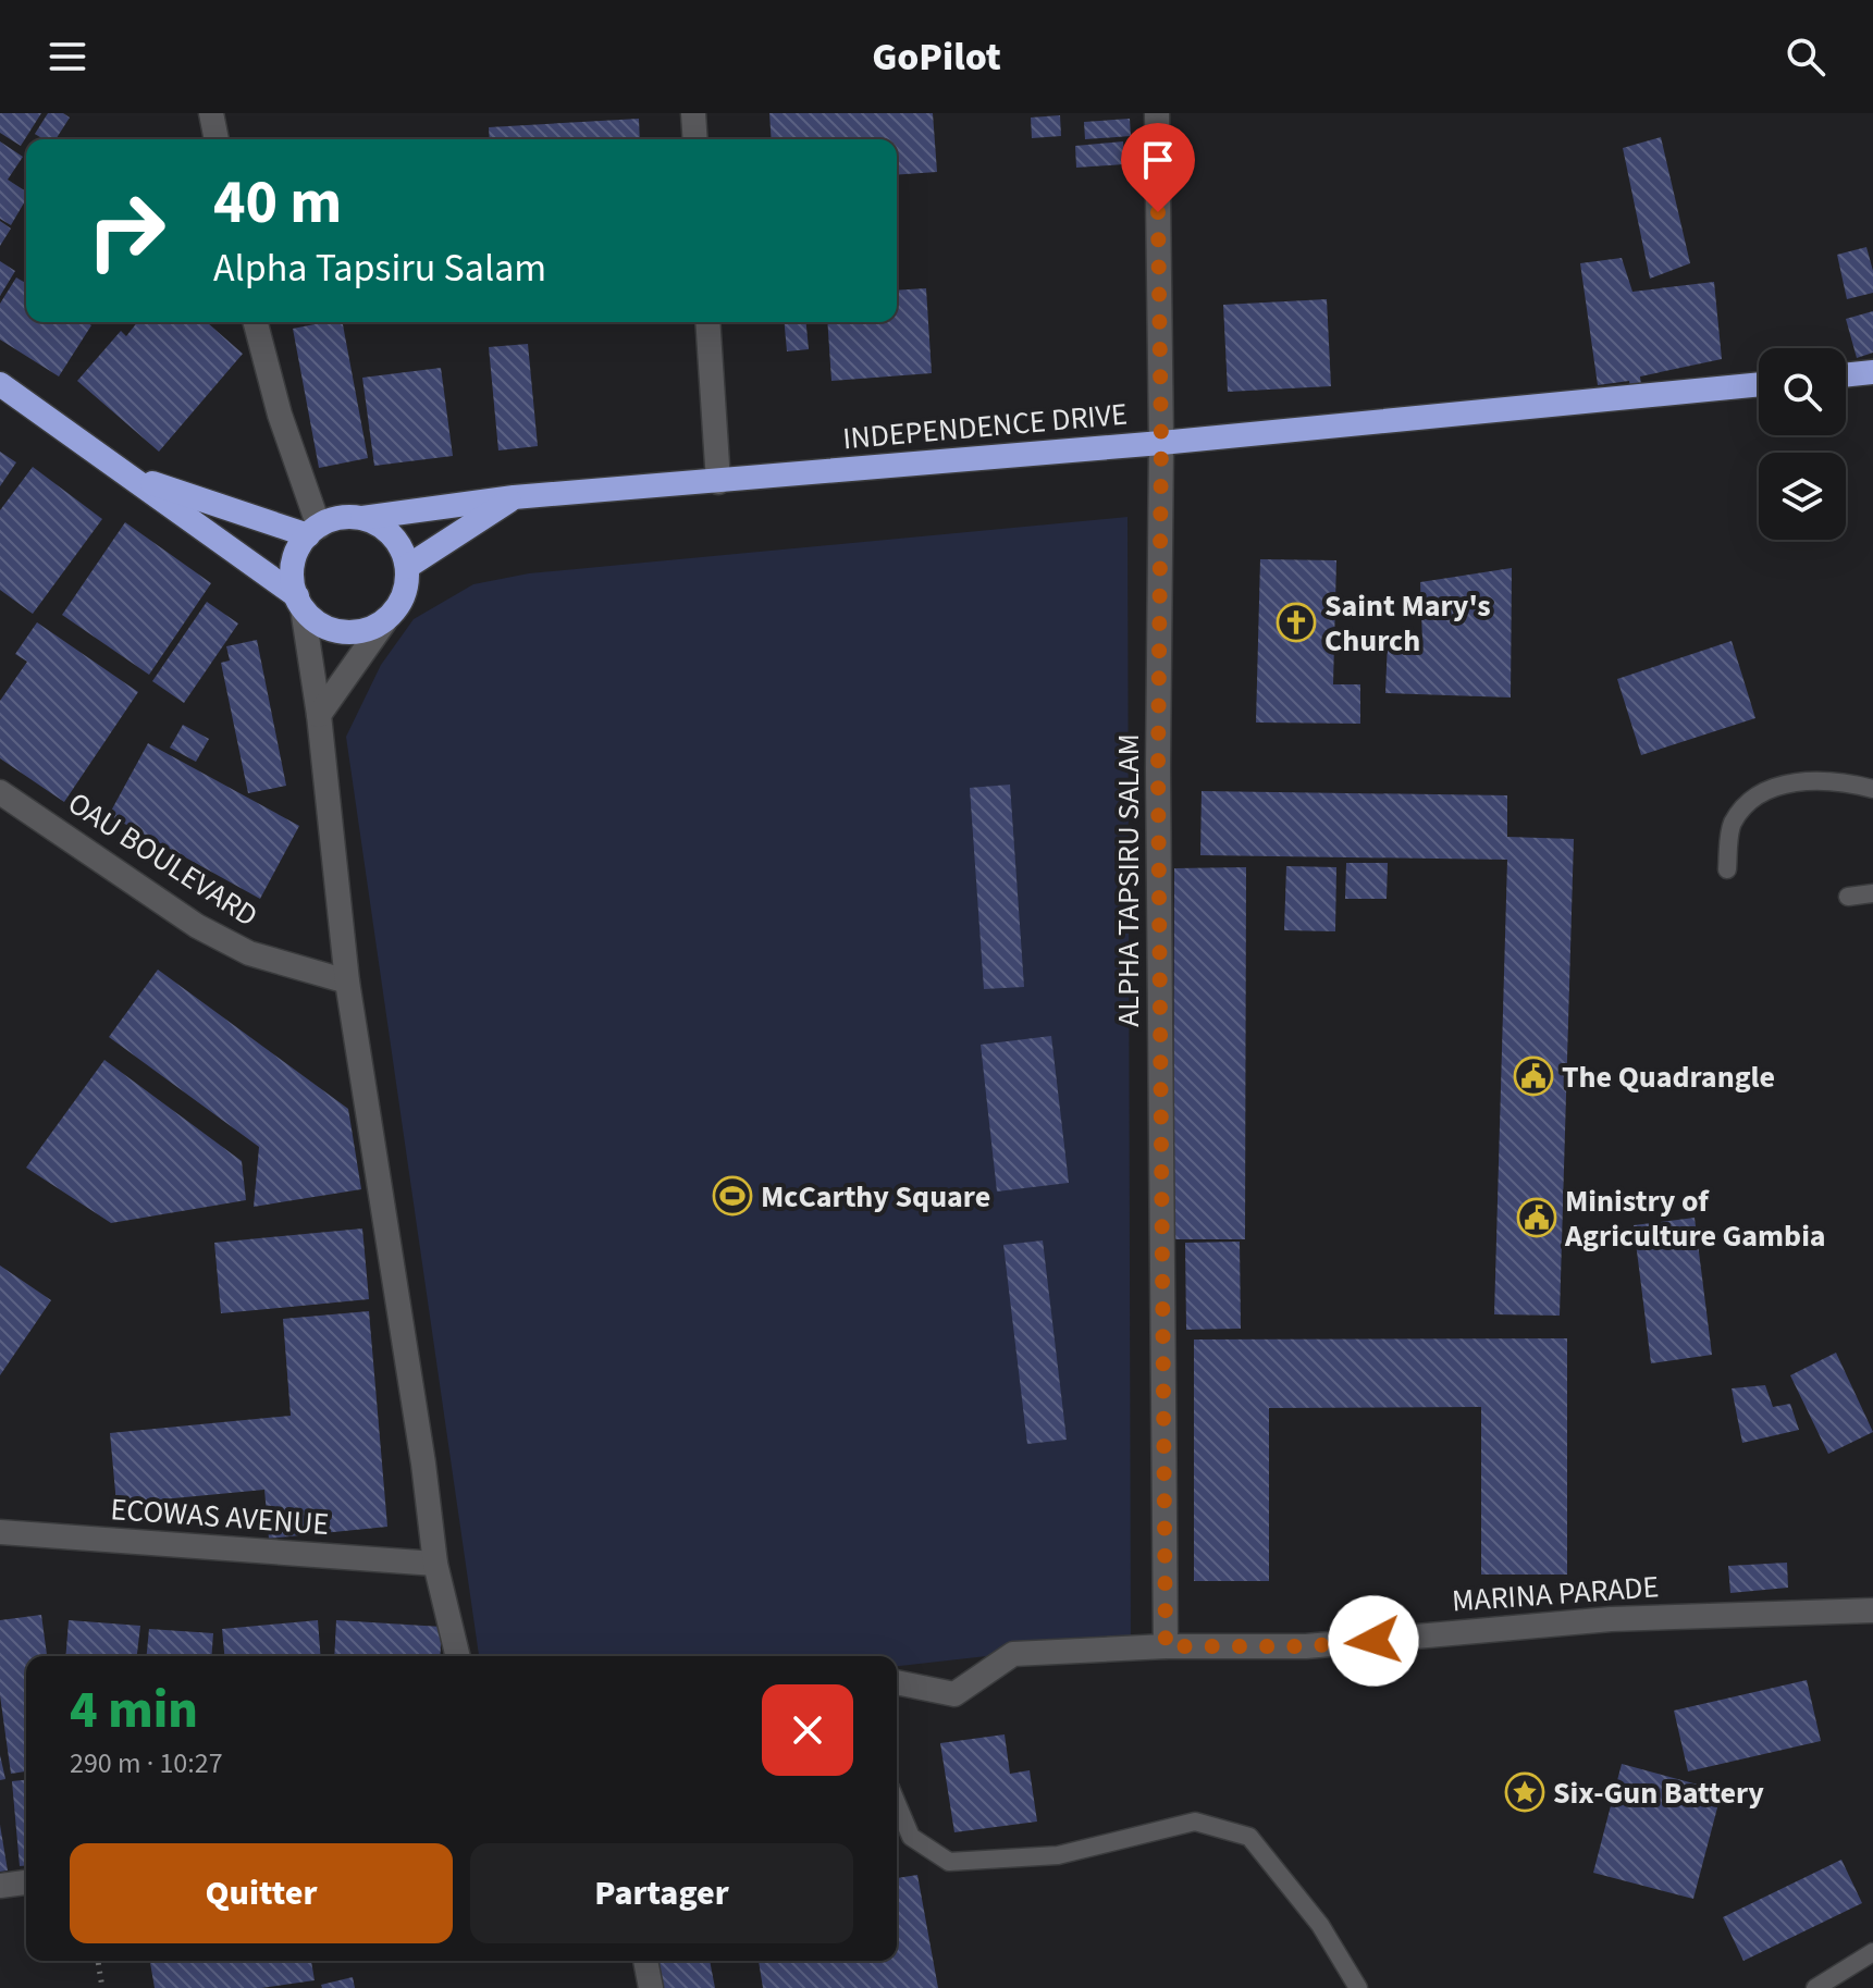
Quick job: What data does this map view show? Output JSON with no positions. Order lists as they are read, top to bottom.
{
  "streets": {
    "highway": ["INDEPENDENCE DRIVE"],
    "street": [
      "OAU BOULEVARD",
      "ALPHA TAPSIRU SALAM",
      "ECOWAS AVENUE",
      "MARINA PARADE"
    ]
  },
  "crossings": [
    ["INDEPENDENCE DRIVE", "ALPHA TAPSIRU SALAM"],
    ["ALPHA TAPSIRU SALAM", "MARINA PARADE"]
  ],
  "places": {
    "church": ["Saint Mary's Church"],
    "public building": ["The Quadrangle", "Ministry of Agriculture Gambia"],
    "sports": ["McCarthy Square"],
    "place": ["Six-Gun Battery"]
  },
  "page": {
    "header": "GoPilot",
    "turn": ["40 m", "Alpha Tapsiru Salam"],
    "heading": ["4 min", "290 m · 10:27"],
    "buttons": ["Quitter", "Partager"]
  }
}
